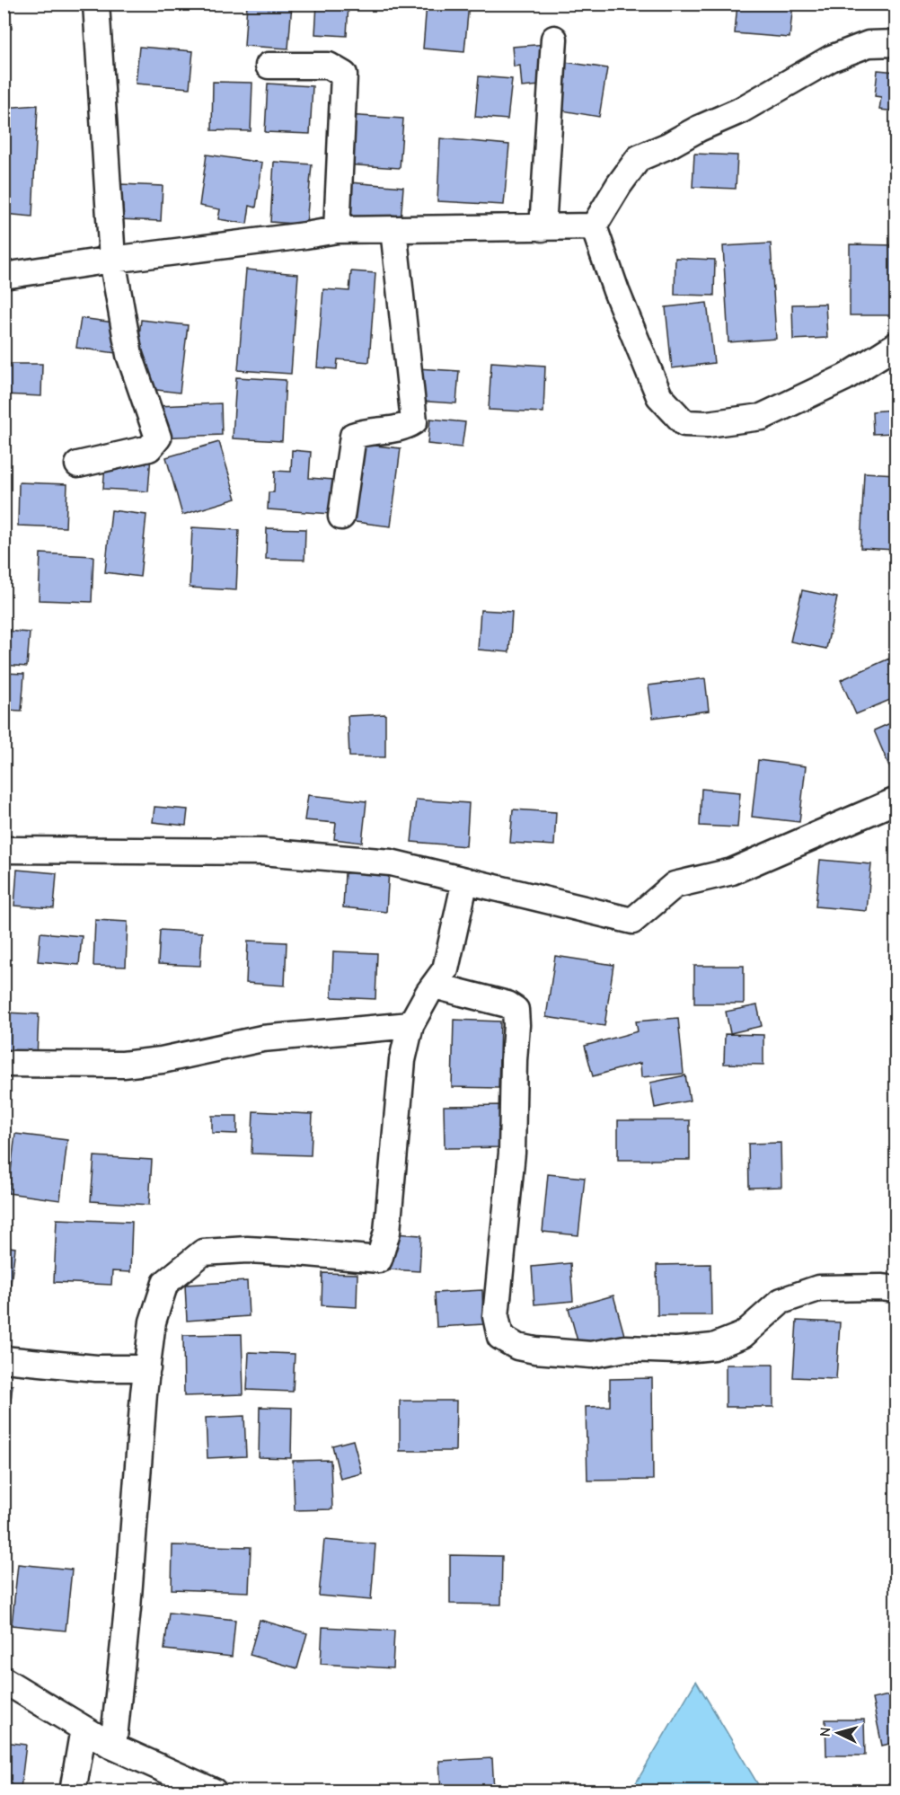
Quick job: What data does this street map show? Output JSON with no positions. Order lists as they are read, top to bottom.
{
  "north": "left"
}
